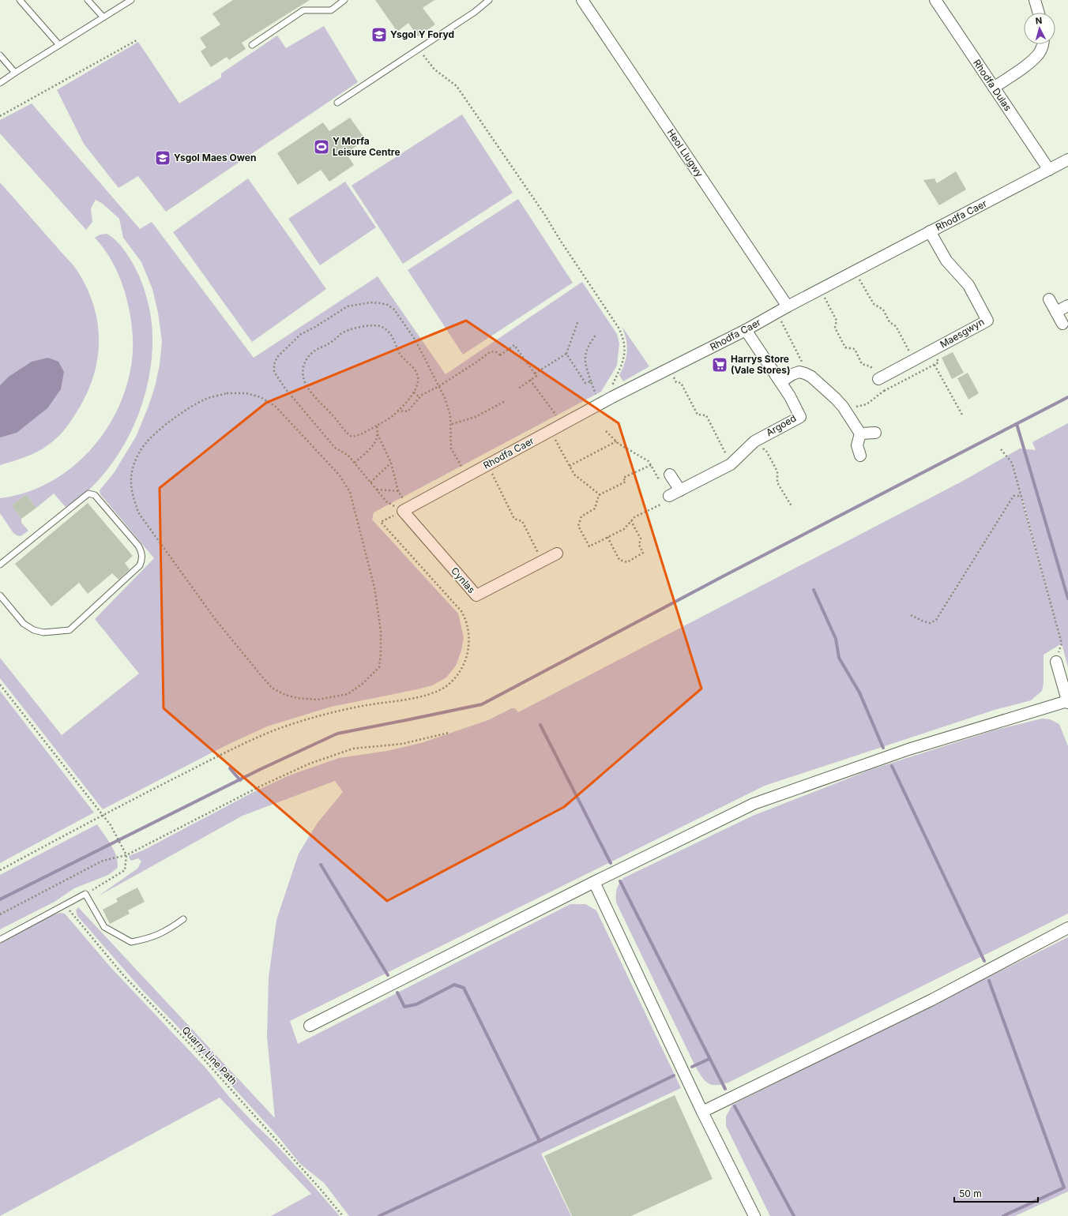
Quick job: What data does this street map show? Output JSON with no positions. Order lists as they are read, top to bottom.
{
  "streets": {
    "street": [
      "Rhodfa Dulas",
      "Heol Llugwy",
      "Rhodfa Caer",
      "Maesgwyn",
      "Argoed",
      "Cynlas"
    ],
    "path": ["Quarry Line Path"]
  },
  "crossings": [
    ["Rhodfa Dulas", "Rhodfa Caer"],
    ["Heol Llugwy", "Rhodfa Caer"],
    ["Rhodfa Caer", "Maesgwyn"],
    ["Rhodfa Caer", "Argoed"],
    ["Rhodfa Caer", "Cynlas"]
  ],
  "places": {
    "school or university": ["Ysgol Y Foryd", "Ysgol Maes Owen"],
    "sports": ["Y Morfa Leisure Centre"],
    "supermarket": ["Harrys Store (Vale Stores)"]
  },
  "scale_bar": "50 m",
  "north": "top"
}
